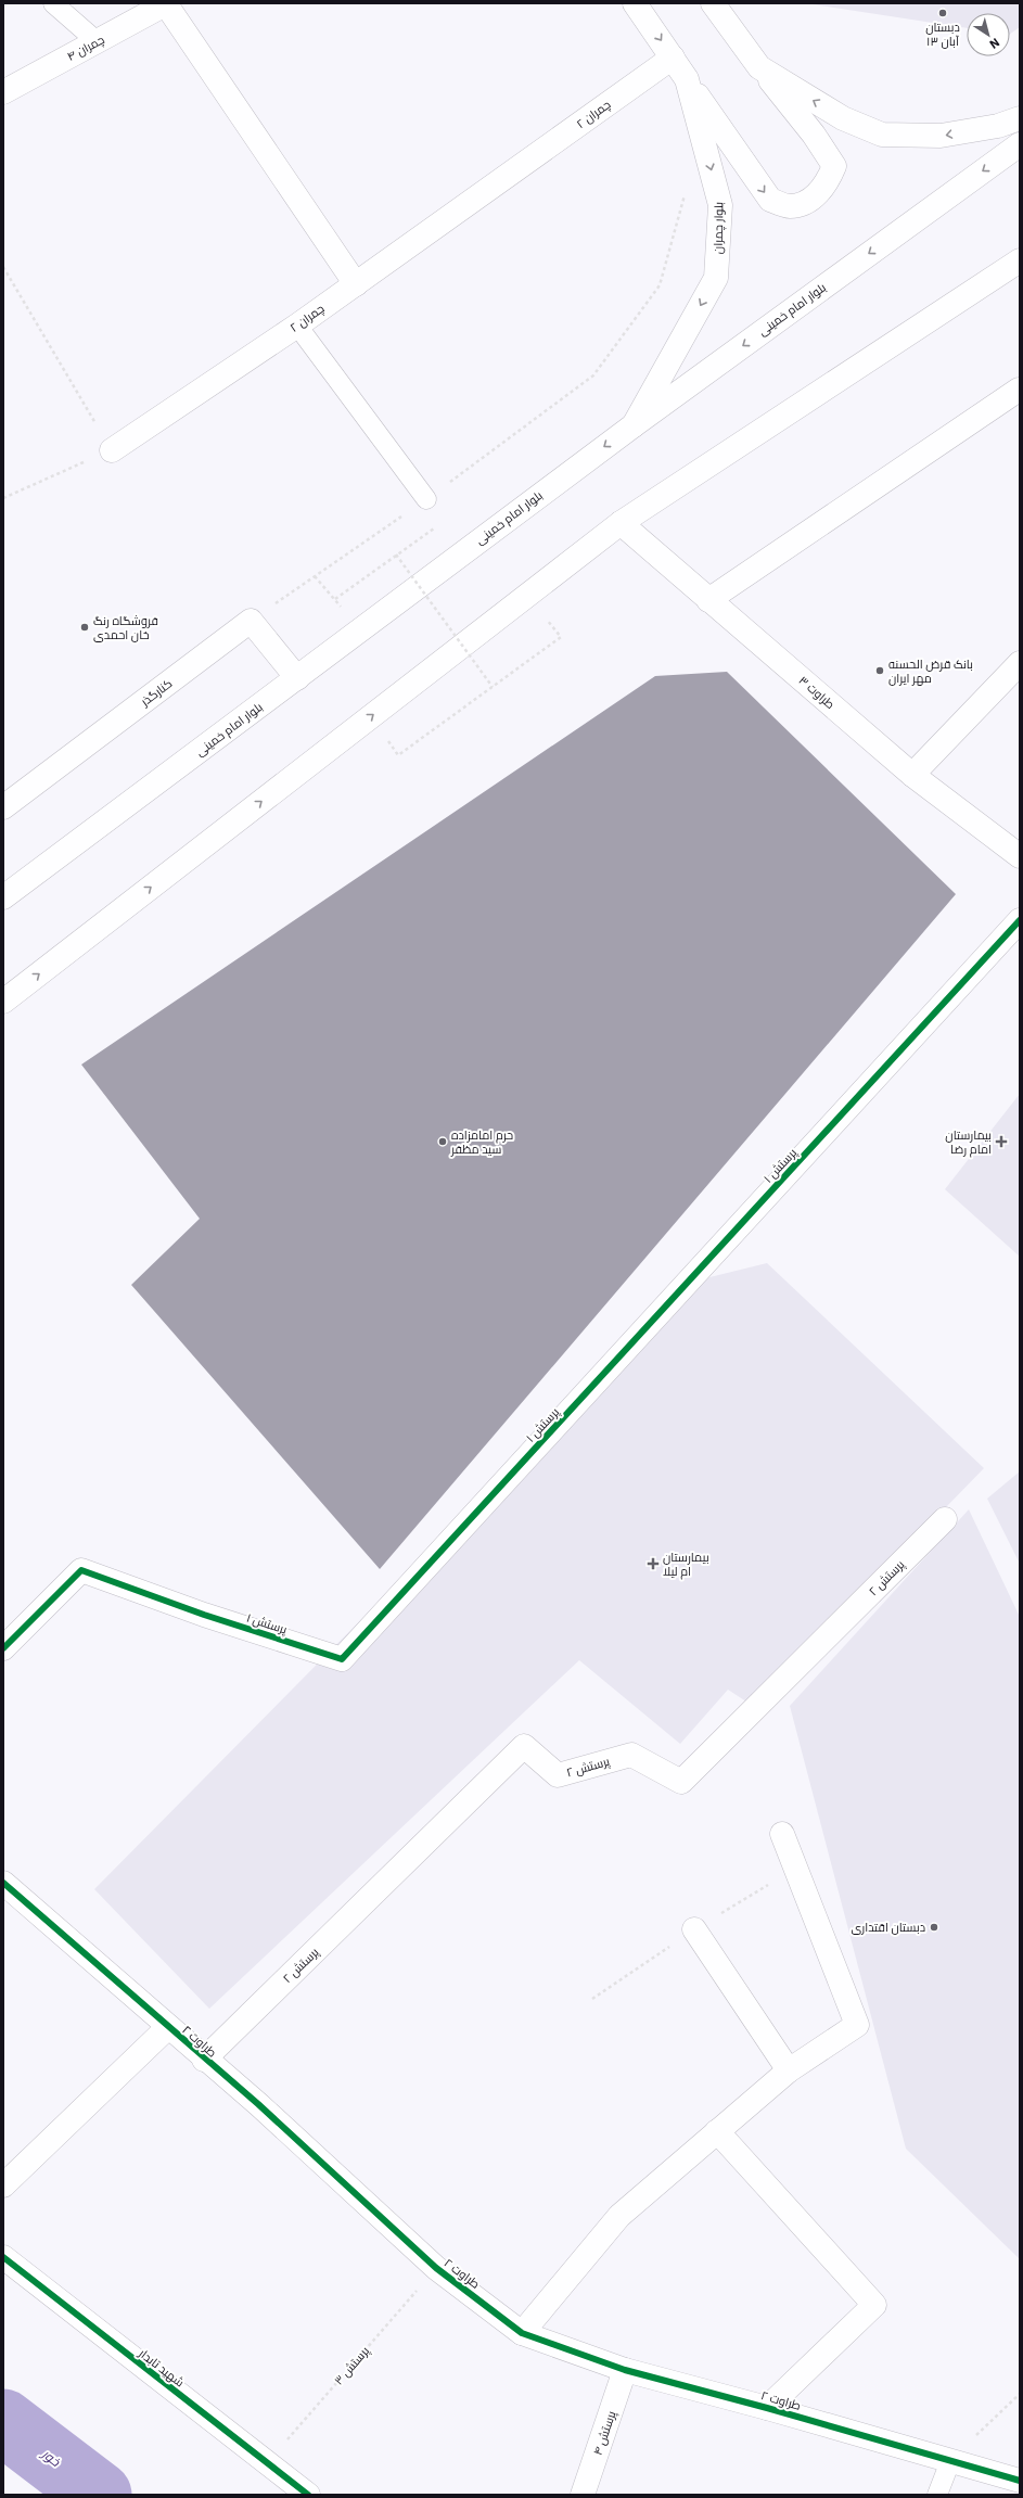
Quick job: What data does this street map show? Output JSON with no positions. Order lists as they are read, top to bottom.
{
  "streets": {
    "street": [
      "چمران ۴",
      "چمران ۲",
      "بلوار چمران",
      "بلوار امام خمینی",
      "کنارگذر",
      "طراوت ۳",
      "پرستش ۱",
      "پرستش ۲",
      "طراوت ۲",
      "شهید تابدار",
      "پرستش ۴"
    ],
    "path": ["پرستش ۳"]
  },
  "crossings": [
    ["چمران ۲", "بلوار چمران"],
    ["بلوار چمران", "بلوار امام خمینی"],
    ["پرستش ۲", "طراوت ۲"],
    ["طراوت ۲", "پرستش ۳"],
    ["طراوت ۲", "پرستش ۴"],
    ["پرستش ۳", "شهید تابدار"]
  ],
  "one_way": ["بلوار چمران"],
  "water": ["خور"],
  "places": {
    "other": [
      "دبستان ۱۳ آبان",
      "فروشگاه رنگ خان احمدی",
      "بانک قرض الحسنه مهر ایران",
      "حرم امامزاده سید مظفر",
      "دبستان اقتداری"
    ],
    "health": ["بیمارستان امام رضا", "بیمارستان ام لیلا"]
  },
  "north": "bottom right"
}
